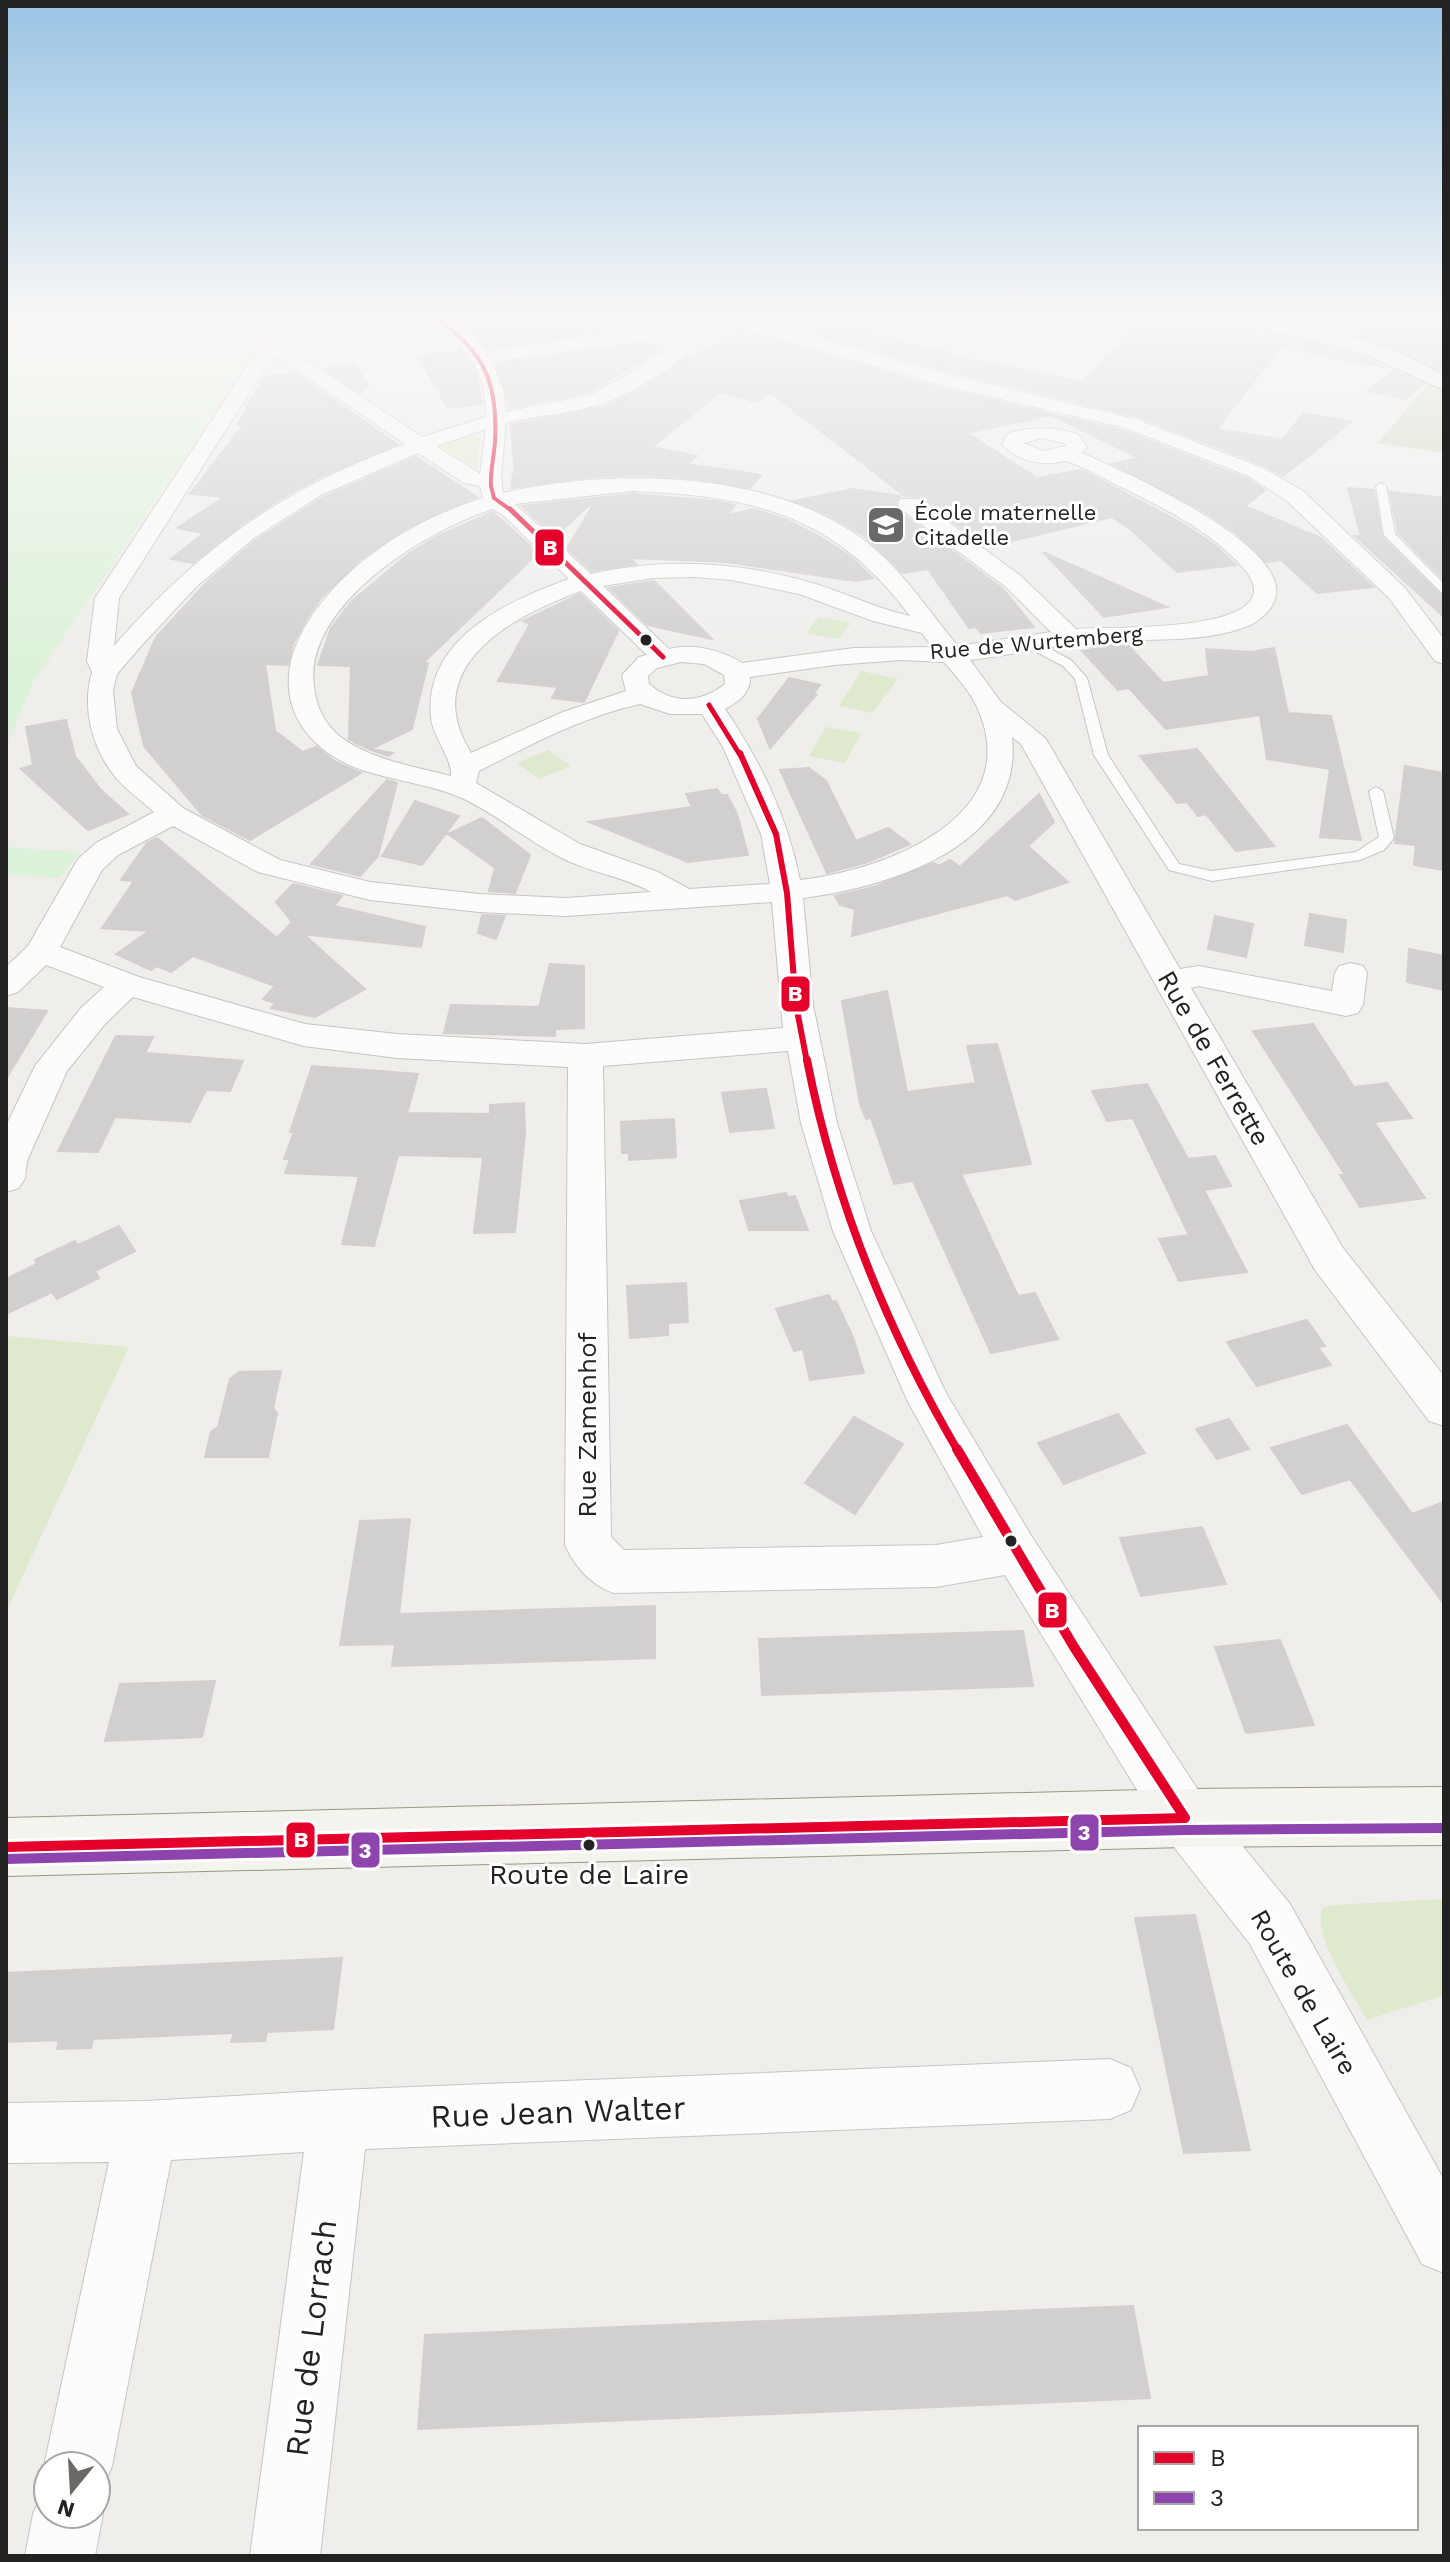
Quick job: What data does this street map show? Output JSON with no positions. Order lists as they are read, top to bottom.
{
  "streets": {
    "street": [
      "Rue de Wurtemberg",
      "Rue de Ferrette",
      "Rue Zamenhof",
      "Route de Laire",
      "Rue Jean Walter",
      "Rue de Lorrach"
    ]
  },
  "crossings": [
    ["Rue Zamenhof", "Route de Laire"],
    ["Rue Jean Walter", "Rue de Lorrach"]
  ],
  "places": {
    "school or university": ["École maternelle Citadelle"],
    "other": ["Route de Laire"]
  },
  "lines": ["transit line B", "transit line 3"],
  "legend": ["B", "3"],
  "north": "bottom"
}
